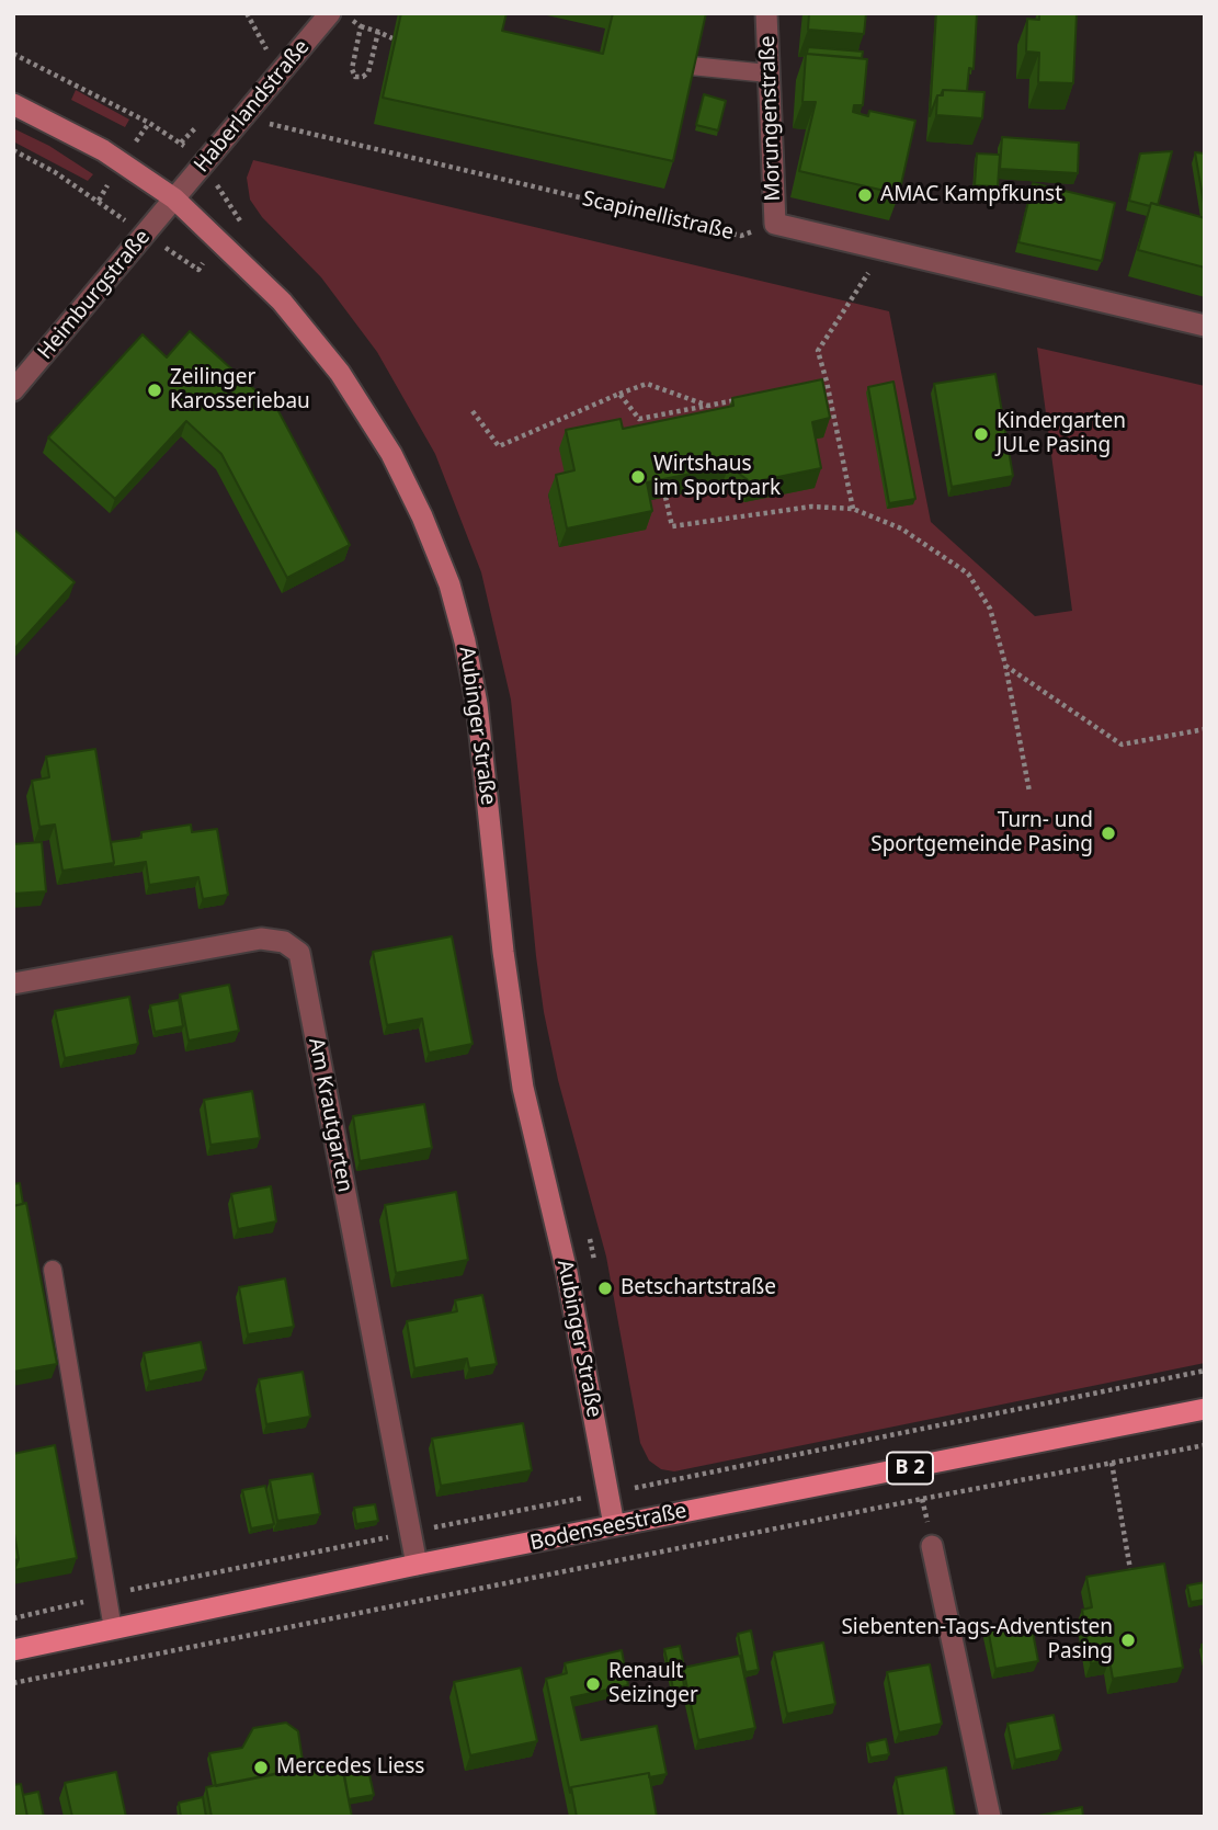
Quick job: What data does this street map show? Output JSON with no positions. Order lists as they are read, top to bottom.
{
  "streets": {
    "main road": ["Aubinger Straße", "B 2", "Bodenseestraße"],
    "street": [
      "Haberlandstraße",
      "Morungenstraße",
      "Heimburgstraße",
      "Am Krautgarten"
    ],
    "path": ["Scapinellistraße"]
  },
  "crossings": [
    ["Haberlandstraße", "Scapinellistraße"],
    ["Haberlandstraße", "Heimburgstraße"],
    ["Haberlandstraße", "Aubinger Straße"],
    ["Morungenstraße", "Scapinellistraße"],
    ["Heimburgstraße", "Aubinger Straße"],
    ["Aubinger Straße", "Bodenseestraße"],
    ["Am Krautgarten", "Bodenseestraße"]
  ],
  "places": [
    "AMAC Kampfkunst",
    "Zeilinger Karosseriebau",
    "Kindergarten JULe Pasing",
    "Wirtshaus im Sportpark",
    "Turn- und Sportgemeinde Pasing",
    "Betschartstraße",
    "Siebenten-Tags-Adventisten Pasing",
    "Renault Seizinger",
    "Mercedes Liess"
  ]
}
